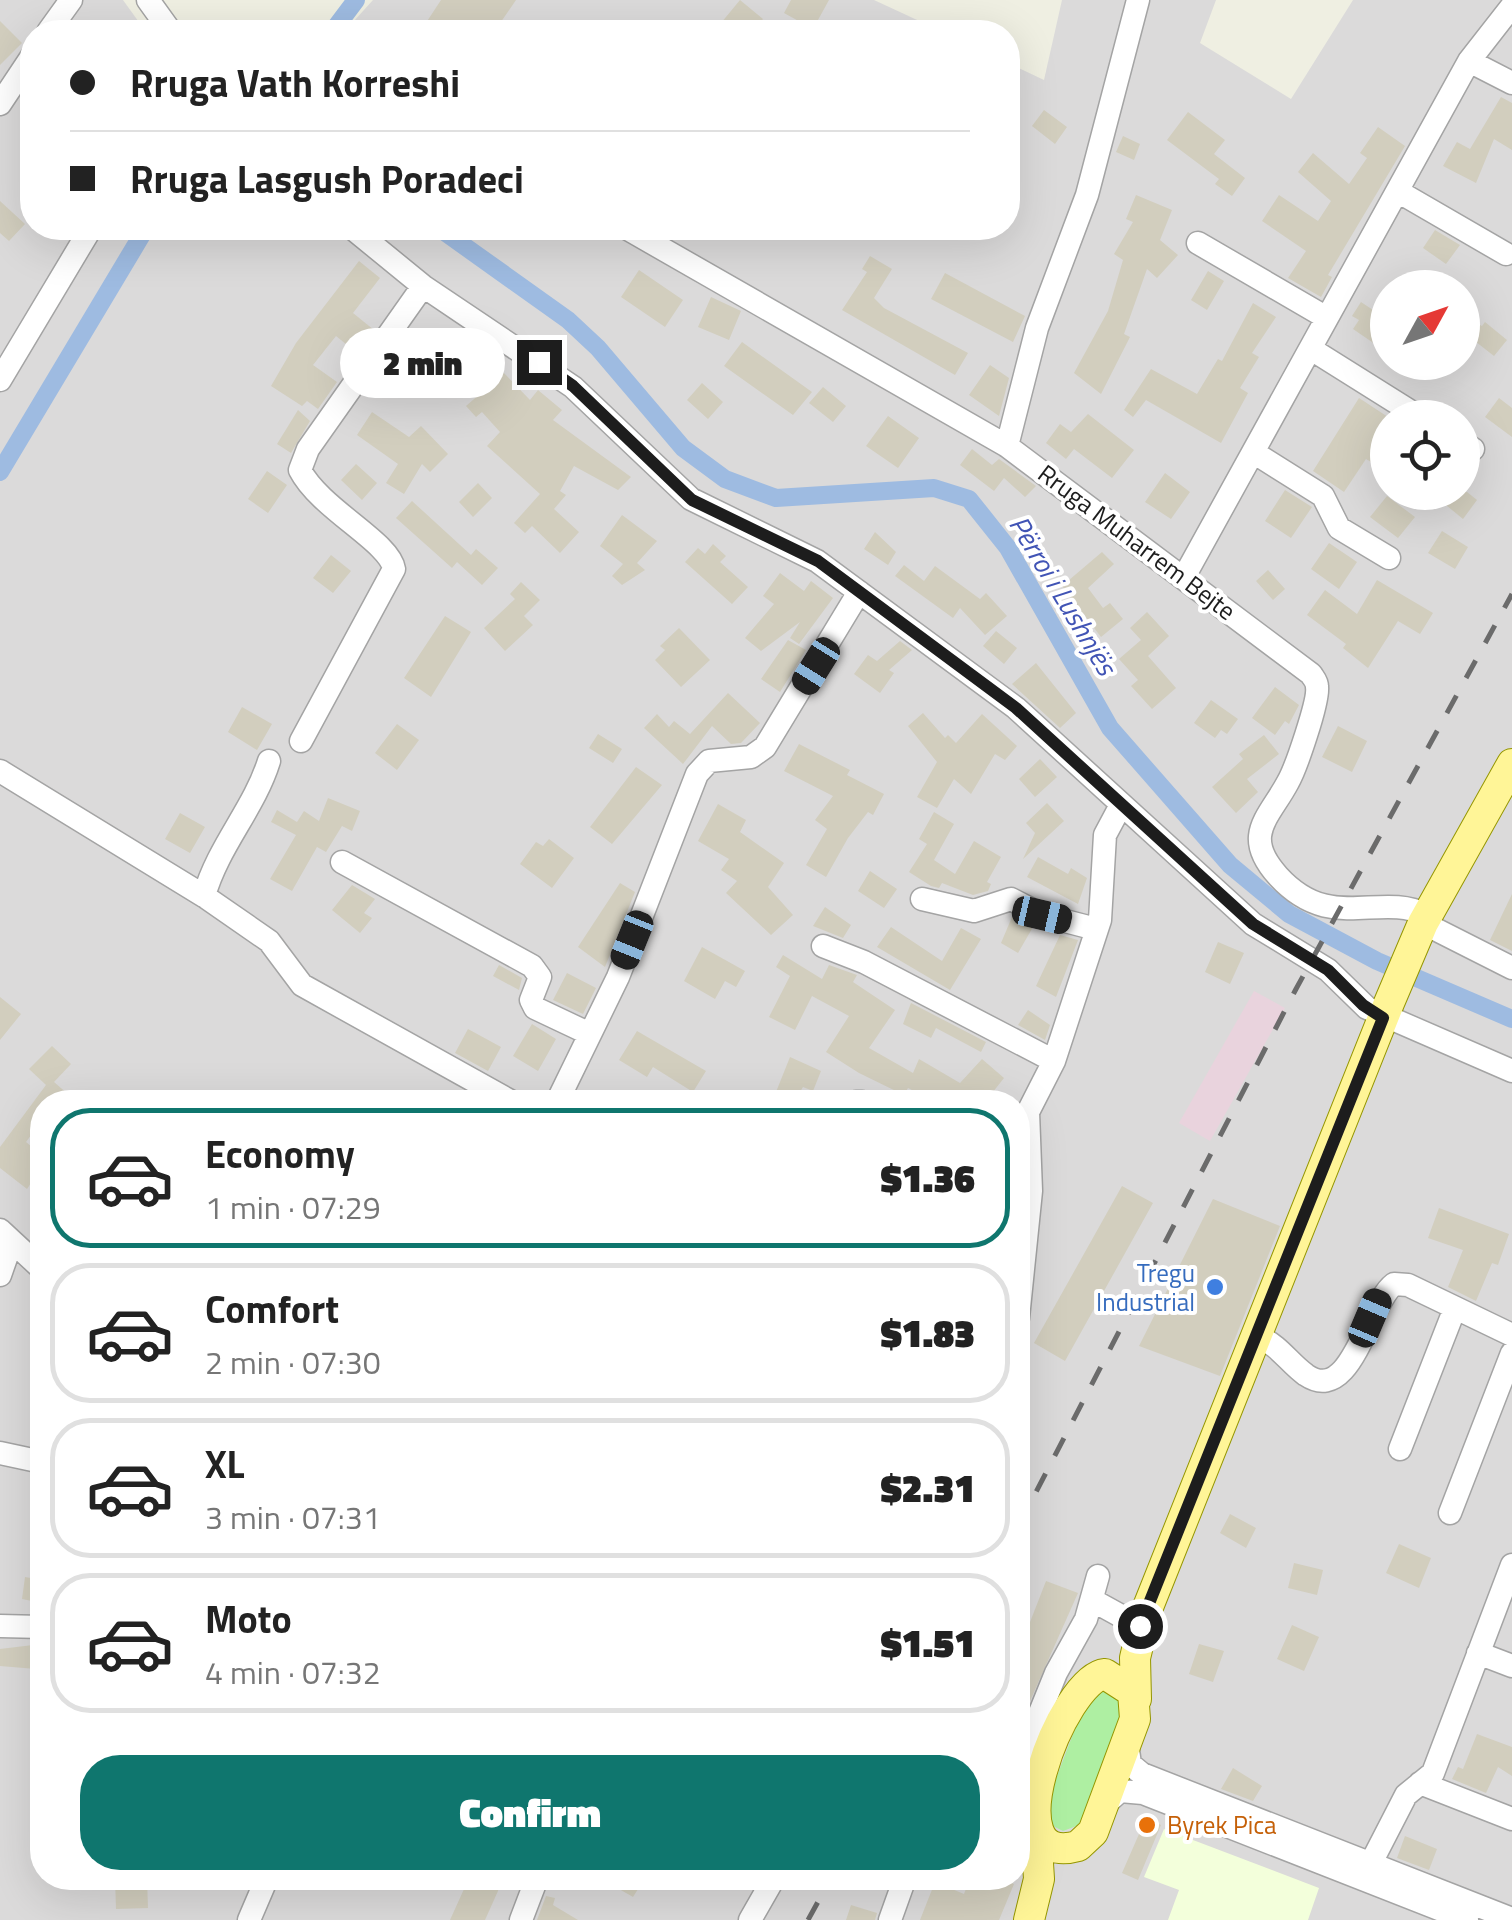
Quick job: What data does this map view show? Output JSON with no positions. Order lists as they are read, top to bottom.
{
  "streets": {
    "street": ["Rruga Muharrem Bejte"]
  },
  "water": ["Përroi i Lushnjës"],
  "places": ["Tregu Industrial", "Byrek Pica"],
  "north": "top right",
  "page": {
    "banner": ["Rruga Vath Korreshi", "Rruga Lasgush Poradeci"],
    "bubble": "2 min",
    "list": [
      {
        "name": "Economy",
        "note": "1 min · 07:29",
        "value": "$1.36"
      },
      {
        "name": "Comfort",
        "note": "2 min · 07:30",
        "value": "$1.83"
      },
      {
        "name": "XL",
        "note": "3 min · 07:31",
        "value": "$2.31"
      },
      {
        "name": "Moto",
        "note": "4 min · 07:32",
        "value": "$1.51"
      }
    ],
    "buttons": "Confirm"
  }
}
